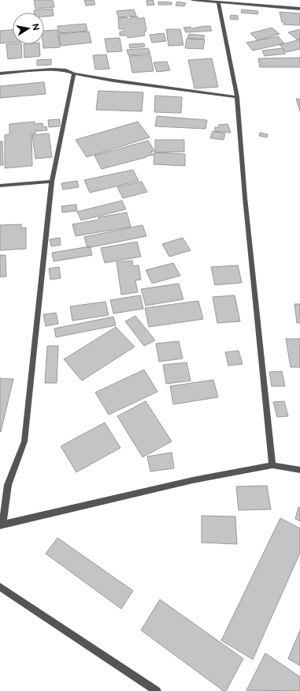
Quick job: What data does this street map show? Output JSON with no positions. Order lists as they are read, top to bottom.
{
  "north": "right"
}
